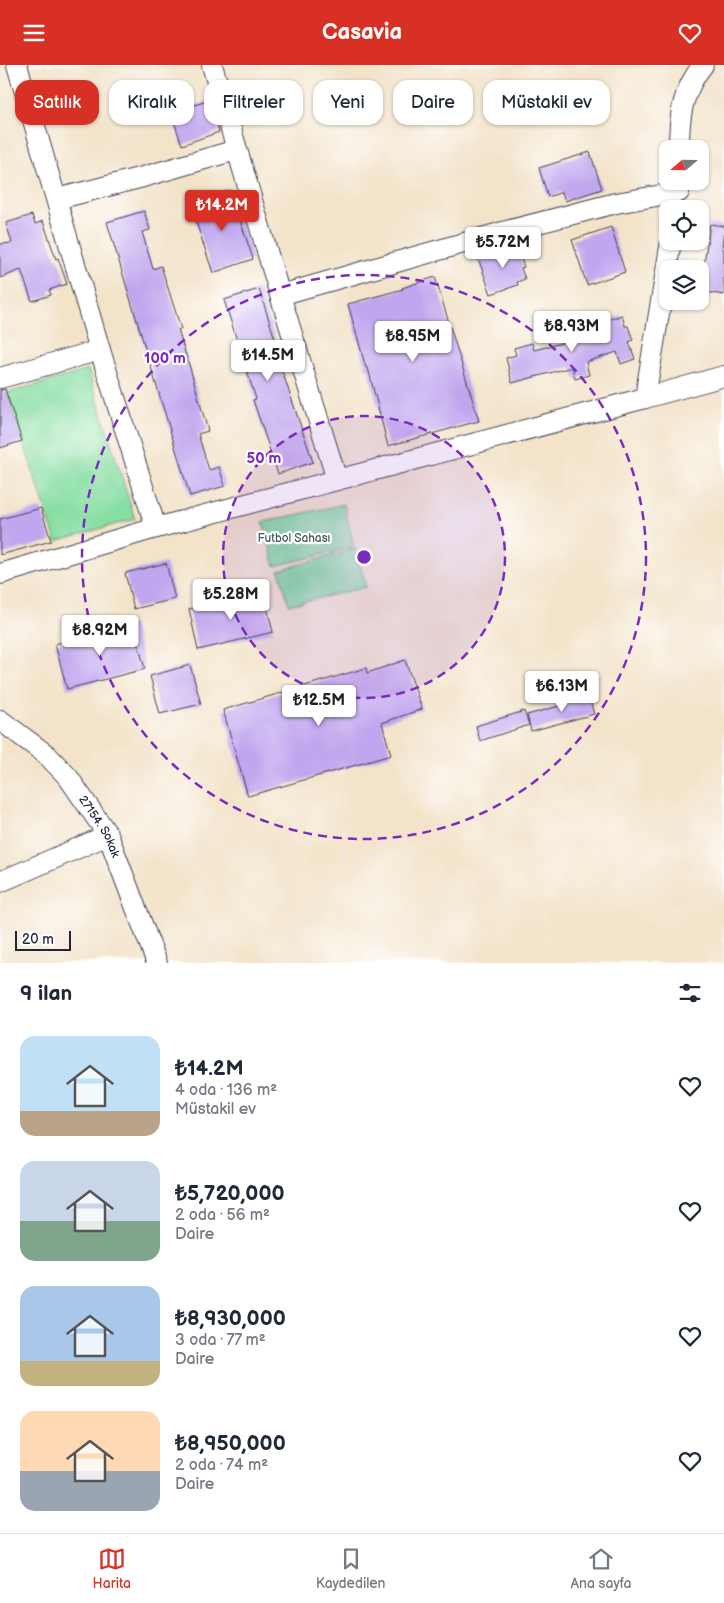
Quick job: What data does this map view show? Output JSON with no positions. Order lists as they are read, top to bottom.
{
  "streets": {
    "street": ["27154. Sokak"]
  },
  "parks": ["Futbol Sahası"],
  "scale_bar": "20 m",
  "north": "left",
  "page": {
    "header": "Casavia",
    "chip": [
      "Satılık",
      "Kiralık",
      "Filtreler",
      "Yeni",
      "Daire",
      "Müstakil ev"
    ],
    "price": [
      "₺14.2M",
      "₺5.72M",
      "₺8.93M",
      "₺8.95M",
      "₺14.5M",
      "₺5.28M",
      "₺8.92M",
      "₺6.13M",
      "₺12.5M"
    ],
    "scale": "20 m",
    "heading": "9 ilan",
    "list": [
      {
        "name": "₺14.2M",
        "note": "4 oda · 136 m² · Müstakil ev"
      },
      {
        "name": "₺5,720,000",
        "note": "2 oda · 56 m² · Daire"
      },
      {
        "name": "₺8,930,000",
        "note": "3 oda · 77 m² · Daire"
      },
      {
        "name": "₺8,950,000",
        "note": "2 oda · 74 m² · Daire"
      }
    ],
    "tabs": ["Harita", "Kaydedilen", "Ana sayfa"]
  },
  "rings": ["100 m", "50 m"]
}
